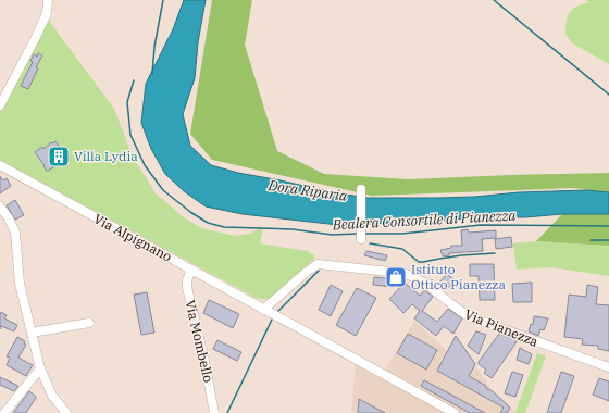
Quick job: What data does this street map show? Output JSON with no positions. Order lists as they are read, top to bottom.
{
  "streets": {
    "street": ["Via Alpignano", "Via Pianezza", "Via Mombello"]
  },
  "crossings": [
    ["Via Alpignano", "Via Pianezza"],
    ["Via Alpignano", "Via Mombello"]
  ],
  "water": ["Dora Riparia", "Bealera Consortile di Pianezza"],
  "places": {
    "building": ["Villa Lydia"],
    "shop": ["Istituto Ottico Pianezza"]
  }
}
